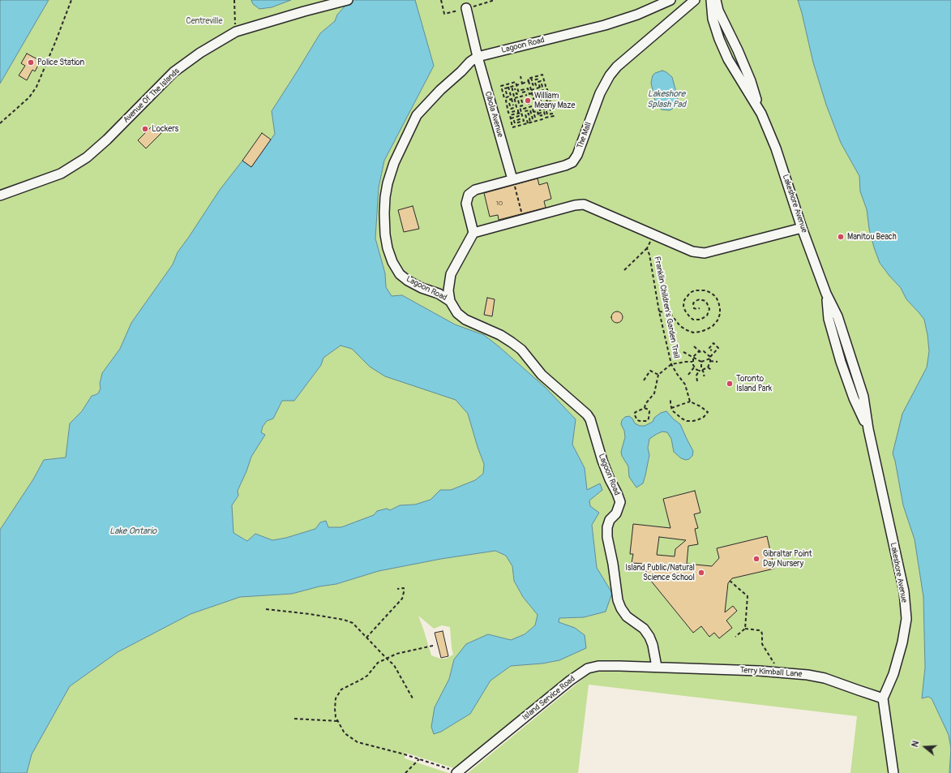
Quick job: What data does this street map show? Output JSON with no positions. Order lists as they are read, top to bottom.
{
  "streets": {
    "street": [
      "Lagoon Road",
      "Avenue Of The Islands",
      "Cibola Avenue",
      "The Mall",
      "Lakeshore Avenue",
      "Terry Kimball Lane",
      "Island Service Road"
    ],
    "path": ["Franklin Children's Garden Trail"]
  },
  "crossings": [
    ["Lagoon Road", "Cibola Avenue"],
    ["Lagoon Road", "Terry Kimball Lane"],
    ["Lagoon Road", "Island Service Road"],
    ["Cibola Avenue", "The Mall"],
    ["Lakeshore Avenue", "Terry Kimball Lane"],
    ["Terry Kimball Lane", "Island Service Road"]
  ],
  "water": ["Lakeshore Splash Pad", "Lake Ontario"],
  "parks": ["Centreville"],
  "places": [
    "Police Station",
    "William Meany Maze",
    "Lockers",
    "Manitou Beach",
    "Toronto Island Park",
    "Gibraltar Point Day Nursery",
    "Island Public/Natural Science School"
  ],
  "house_numbers": ["10"],
  "north": "left"
}
